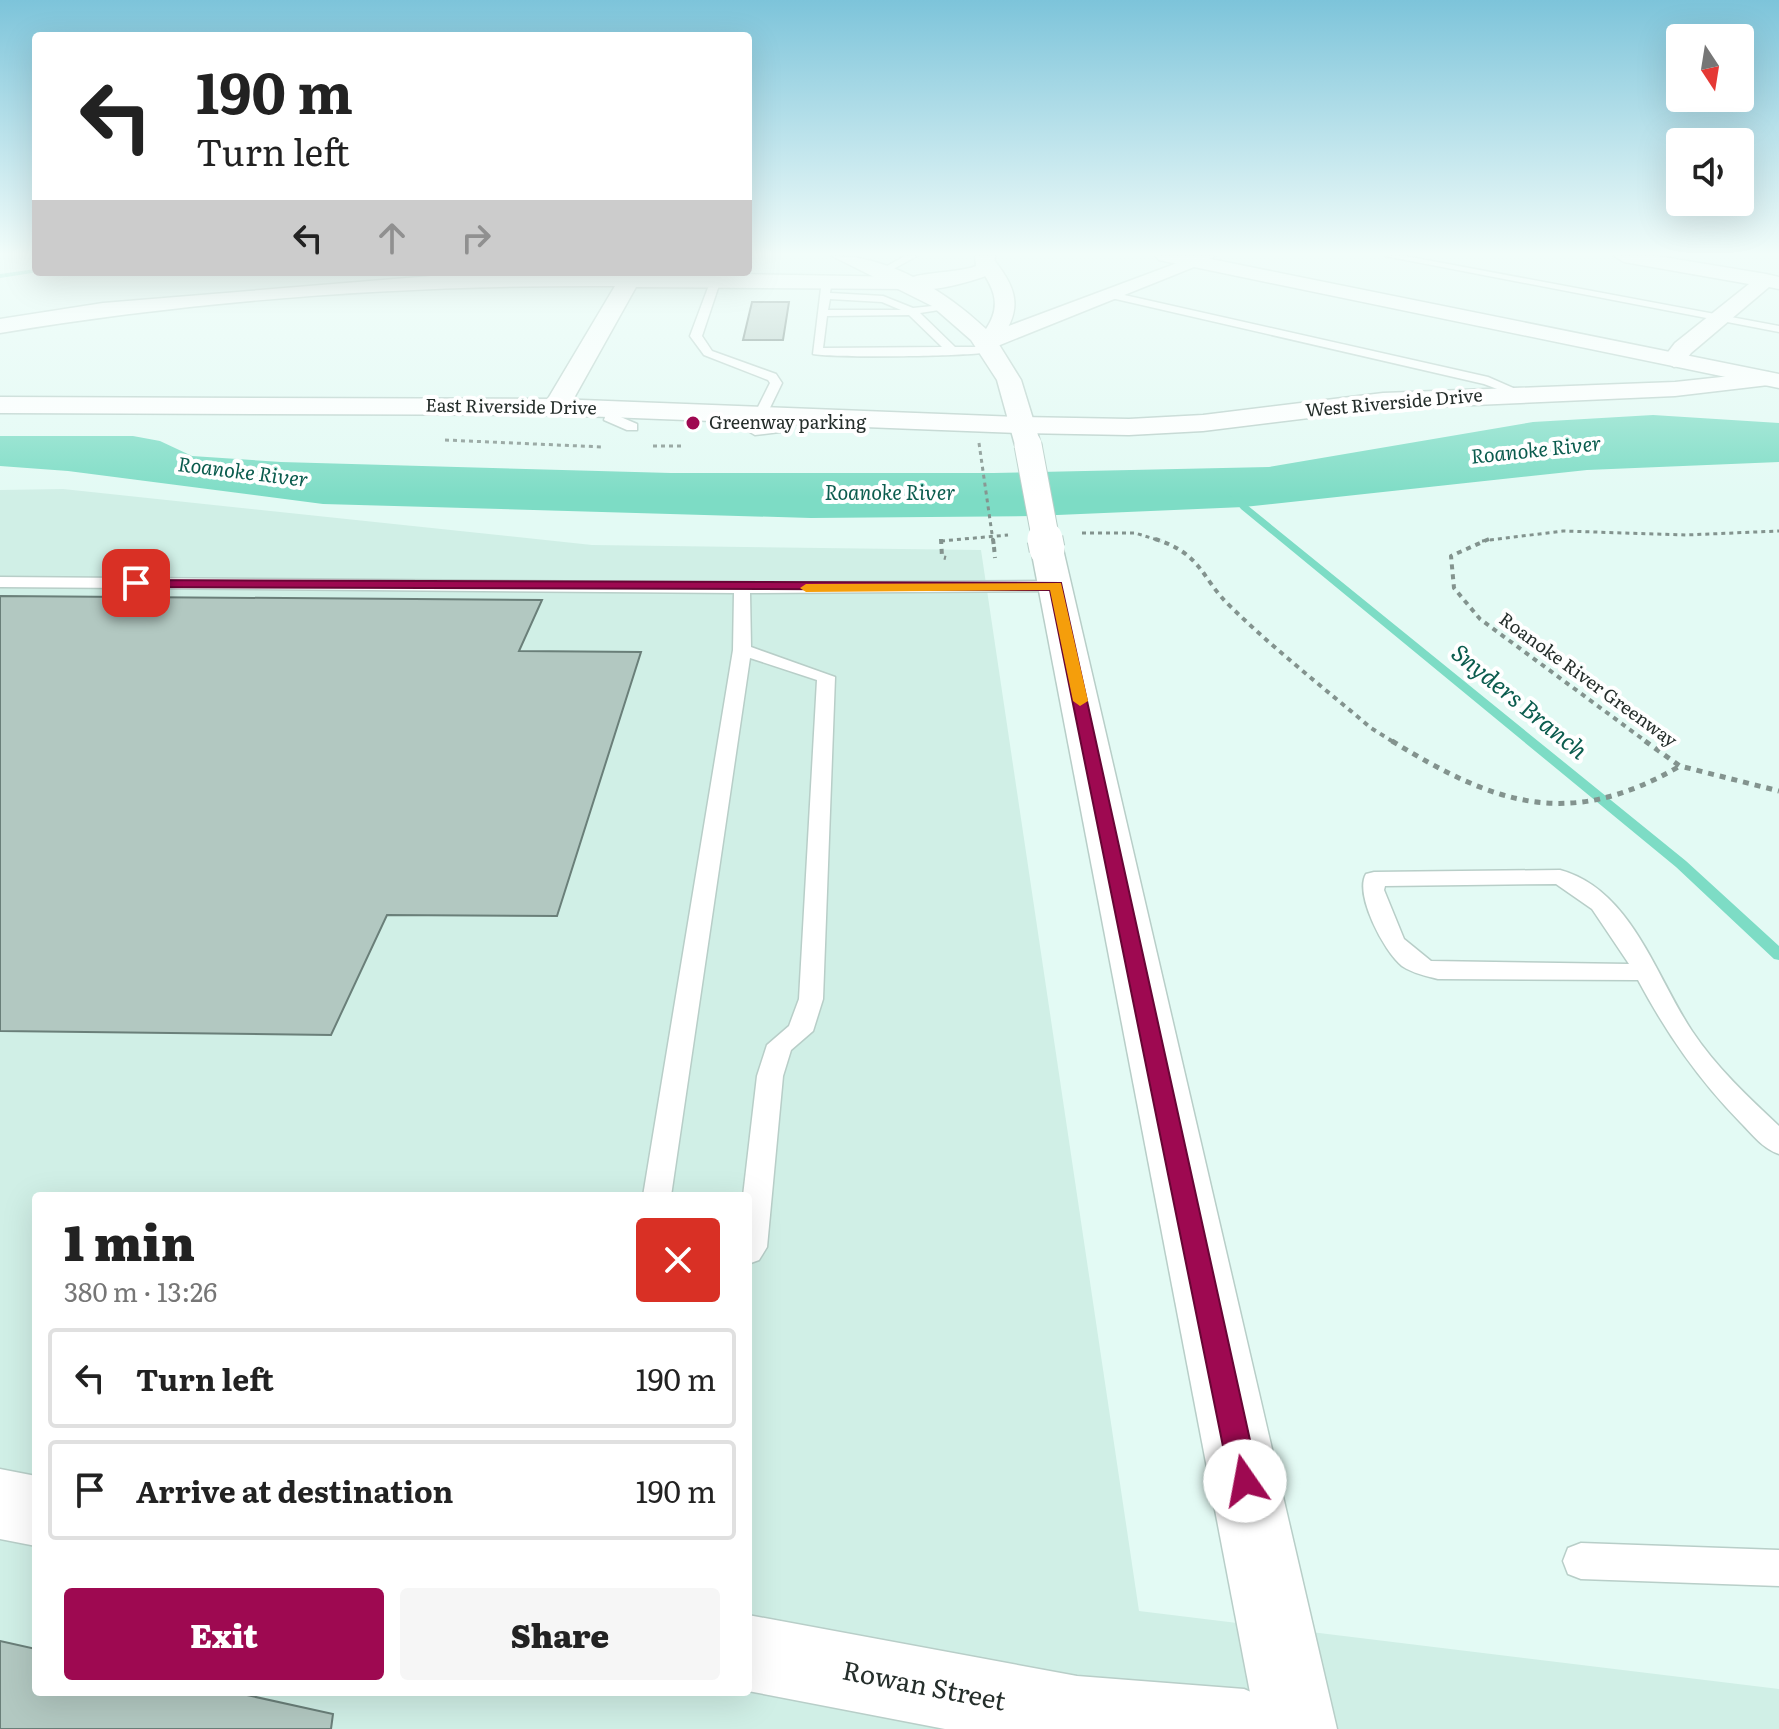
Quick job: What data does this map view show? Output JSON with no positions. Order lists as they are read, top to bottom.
{
  "streets": {
    "street": ["West Riverside Drive", "East Riverside Drive", "Rowan Street"],
    "path": ["Roanoke River Greenway"]
  },
  "crossings": [
    ["West Riverside Drive", "East Riverside Drive"]
  ],
  "water": ["Roanoke River", "Snyders Branch"],
  "places": ["Greenway parking"],
  "north": "bottom",
  "page": {
    "turn": ["190 m", "Turn left"],
    "heading": ["1 min", "380 m · 13:26"],
    "list": [
      {
        "name": "Turn left",
        "value": "190 m"
      },
      {
        "name": "Arrive at destination",
        "value": "190 m"
      }
    ],
    "buttons": ["Exit", "Share"]
  }
}
